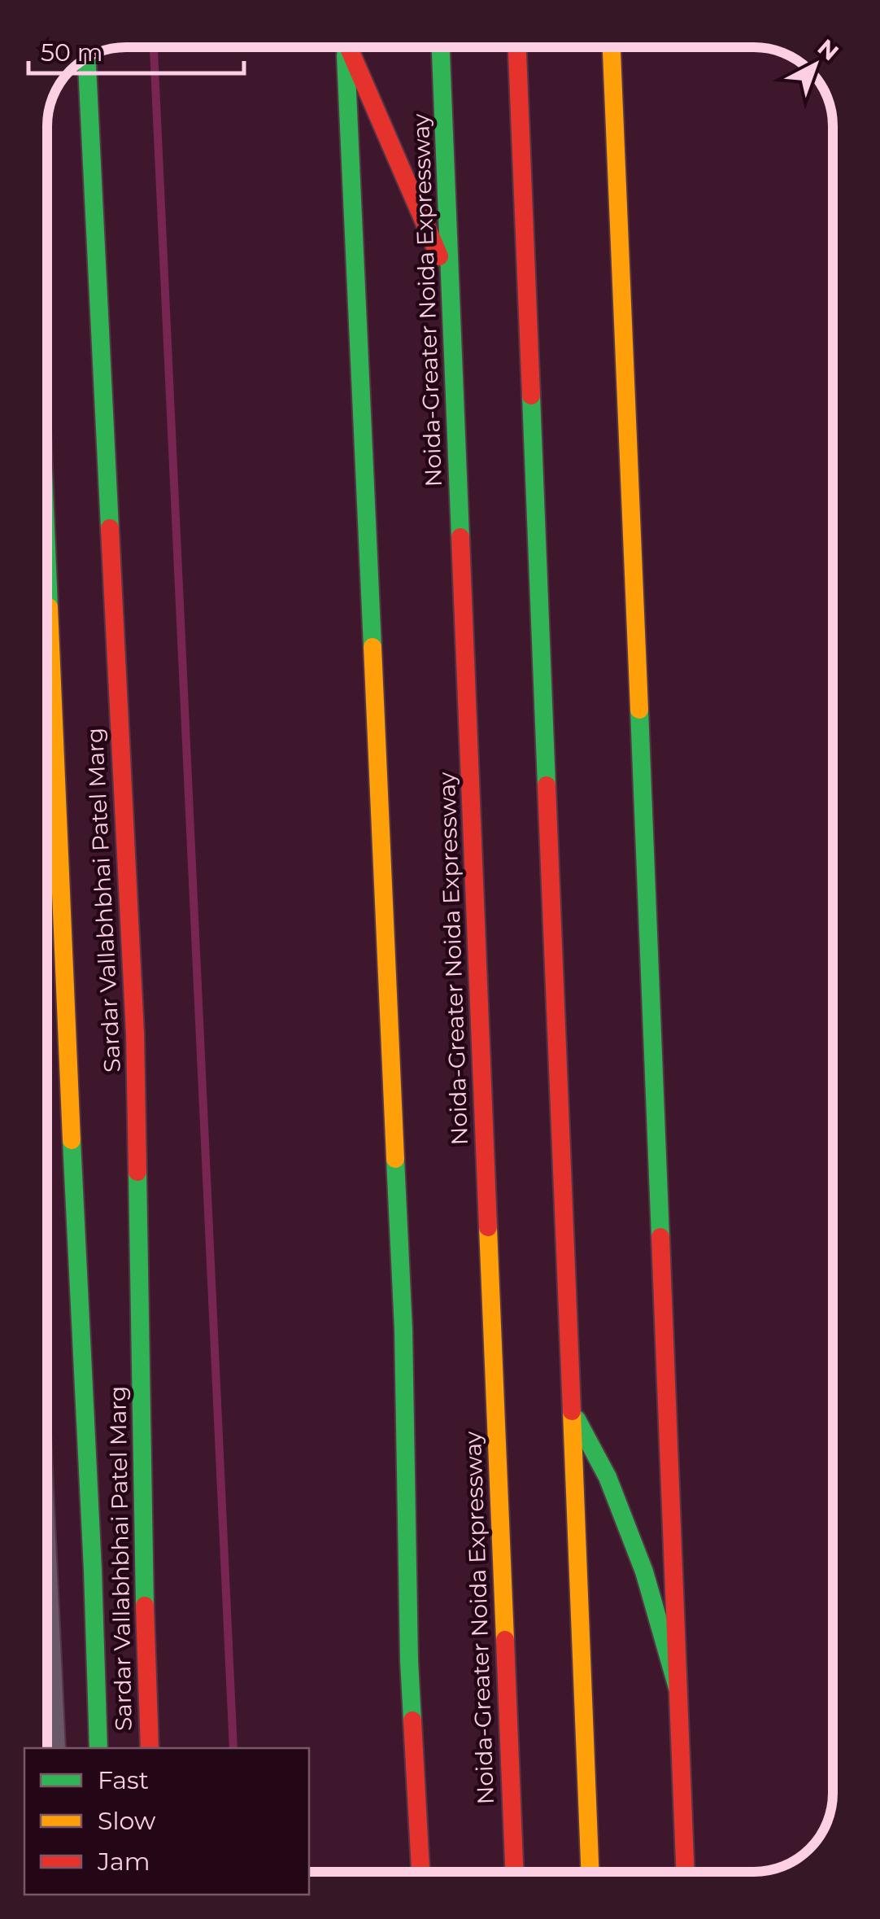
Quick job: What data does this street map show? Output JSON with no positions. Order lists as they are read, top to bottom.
{
  "streets": {
    "main road": ["Noida-Greater Noida Expressway", "Sardar Vallabhbhai Patel Marg"]
  },
  "legend": ["Fast", "Slow", "Jam"],
  "scale_bar": "50 m",
  "north": "top right"
}
